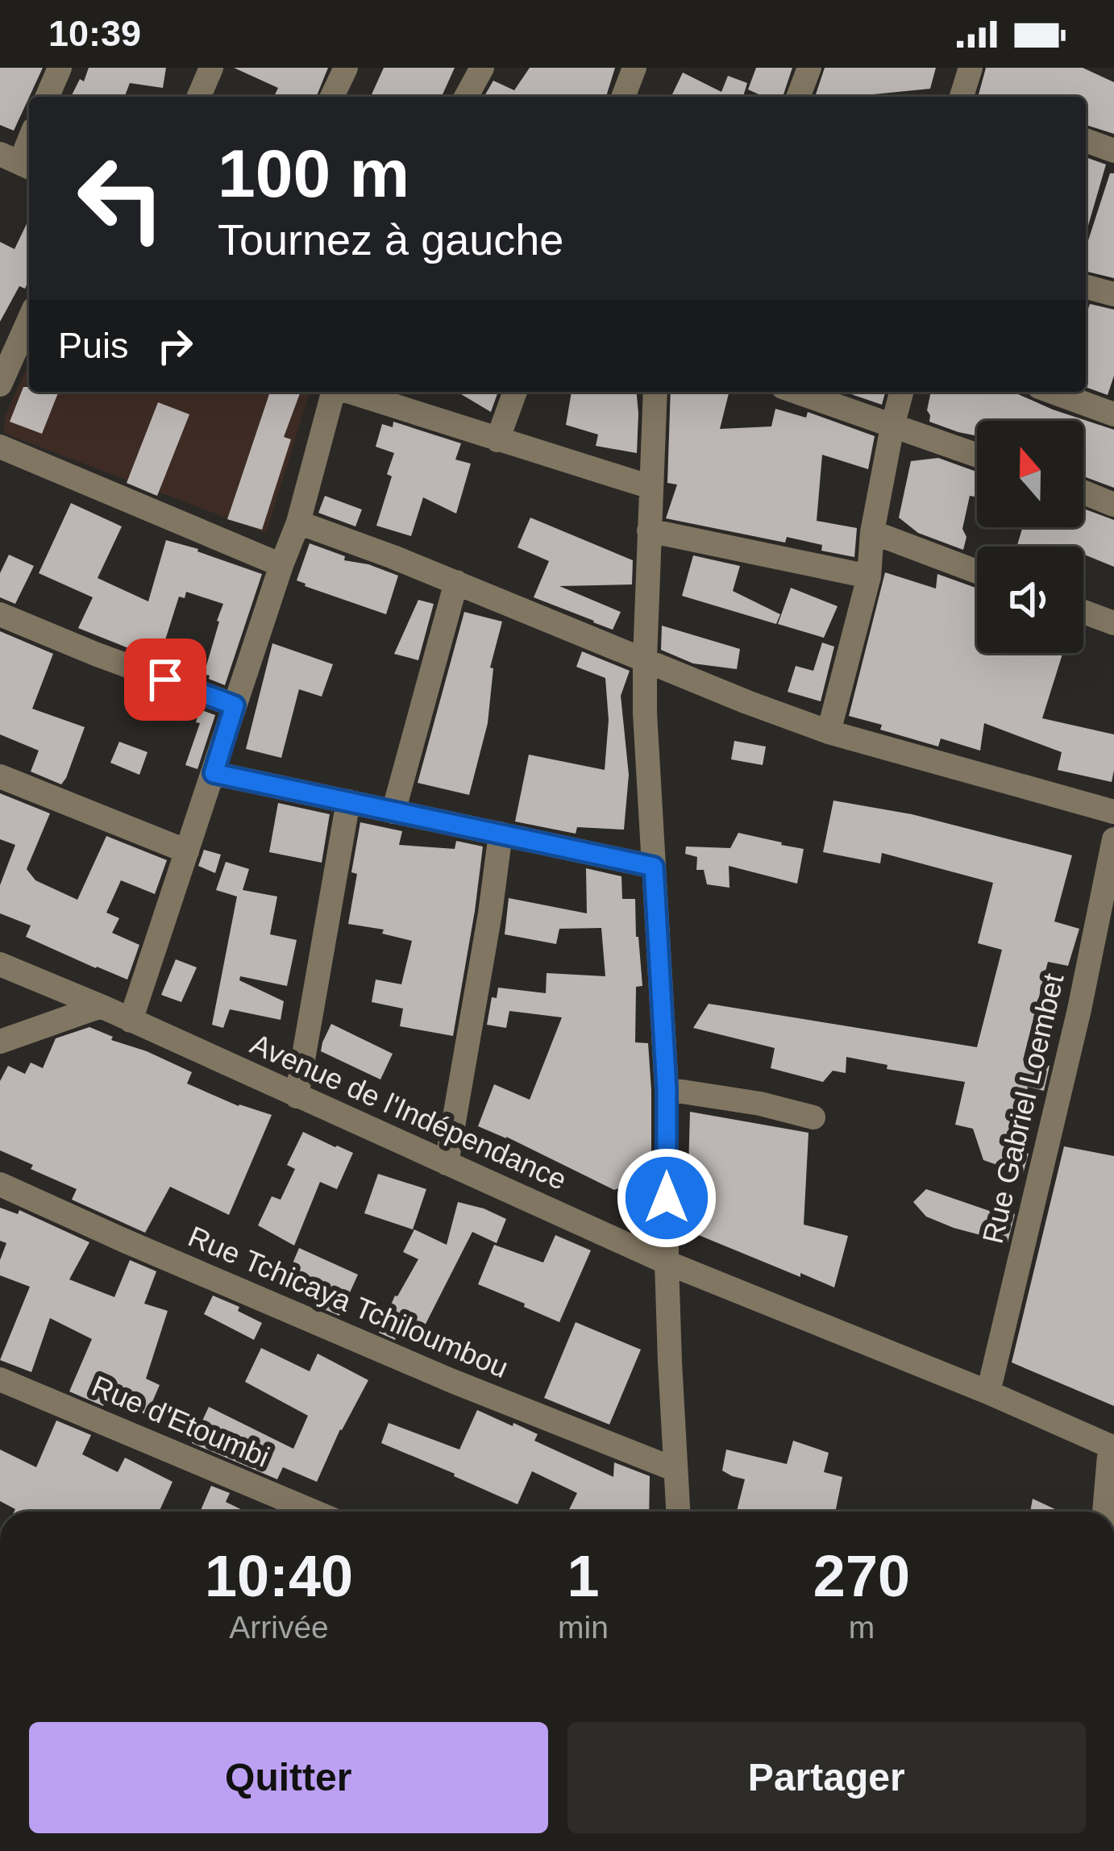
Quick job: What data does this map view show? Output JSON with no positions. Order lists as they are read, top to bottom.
{
  "streets": {
    "street": [
      "Rue Gabriel Loembet",
      "Avenue de l'Indépendance",
      "Rue Tchicaya Tchiloumbou",
      "Rue d'Etoumbi"
    ]
  },
  "crossings": [
    ["Rue Gabriel Loembet", "Avenue de l'Indépendance"]
  ],
  "north": "top",
  "page": {
    "status": "10:39",
    "turn": ["100 m", "Tournez à gauche"],
    "then": "Puis",
    "eta": [
      "10:40",
      "Arrivée",
      "1",
      "min",
      "270",
      "m"
    ],
    "buttons": ["Quitter", "Partager"]
  }
}
